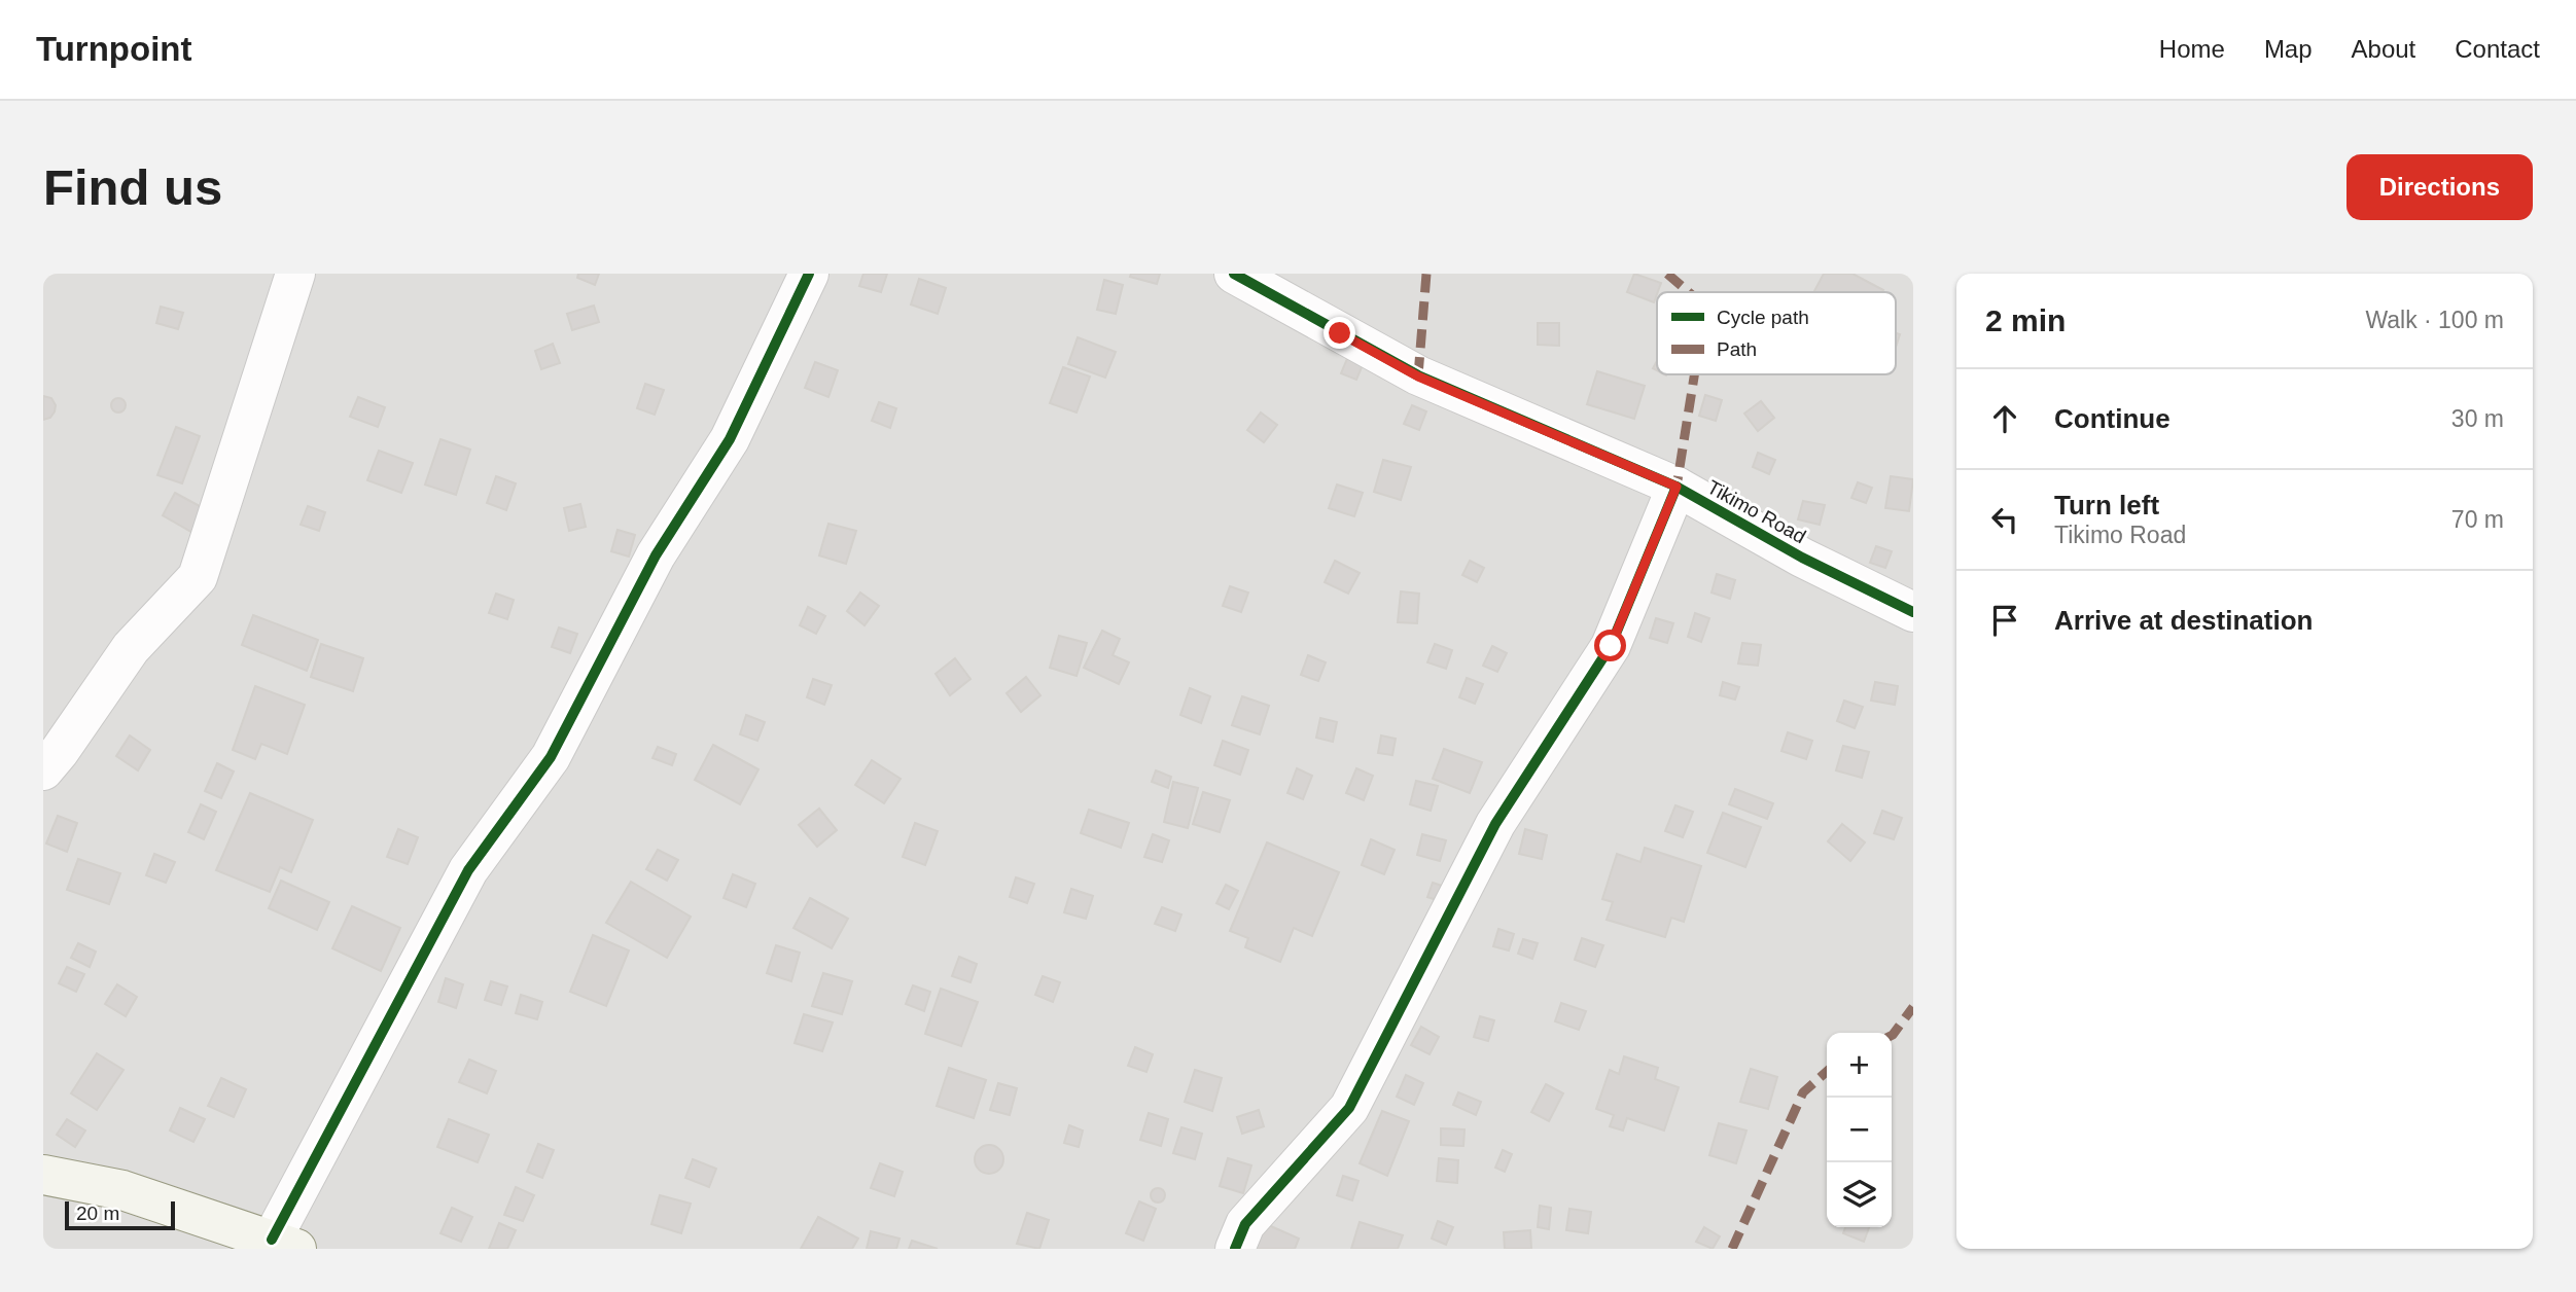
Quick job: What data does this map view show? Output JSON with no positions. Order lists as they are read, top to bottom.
{
  "streets": {
    "street": ["Tikimo Road"]
  },
  "legend": ["Cycle path", "Path"],
  "scale_bar": "20 m",
  "page": {
    "header": "Turnpoint",
    "nav": [
      "Home",
      "Map",
      "About",
      "Contact"
    ],
    "buttons": "Directions",
    "title": "Find us",
    "heading": ["2 min", "Walk · 100 m"],
    "list": [
      ["Continue", "30 m"],
      ["Turn left", "Tikimo Road", "70 m"],
      "Arrive at destination"
    ],
    "map_buttons": ["+", "−"],
    "scale": "20 m"
  }
}
